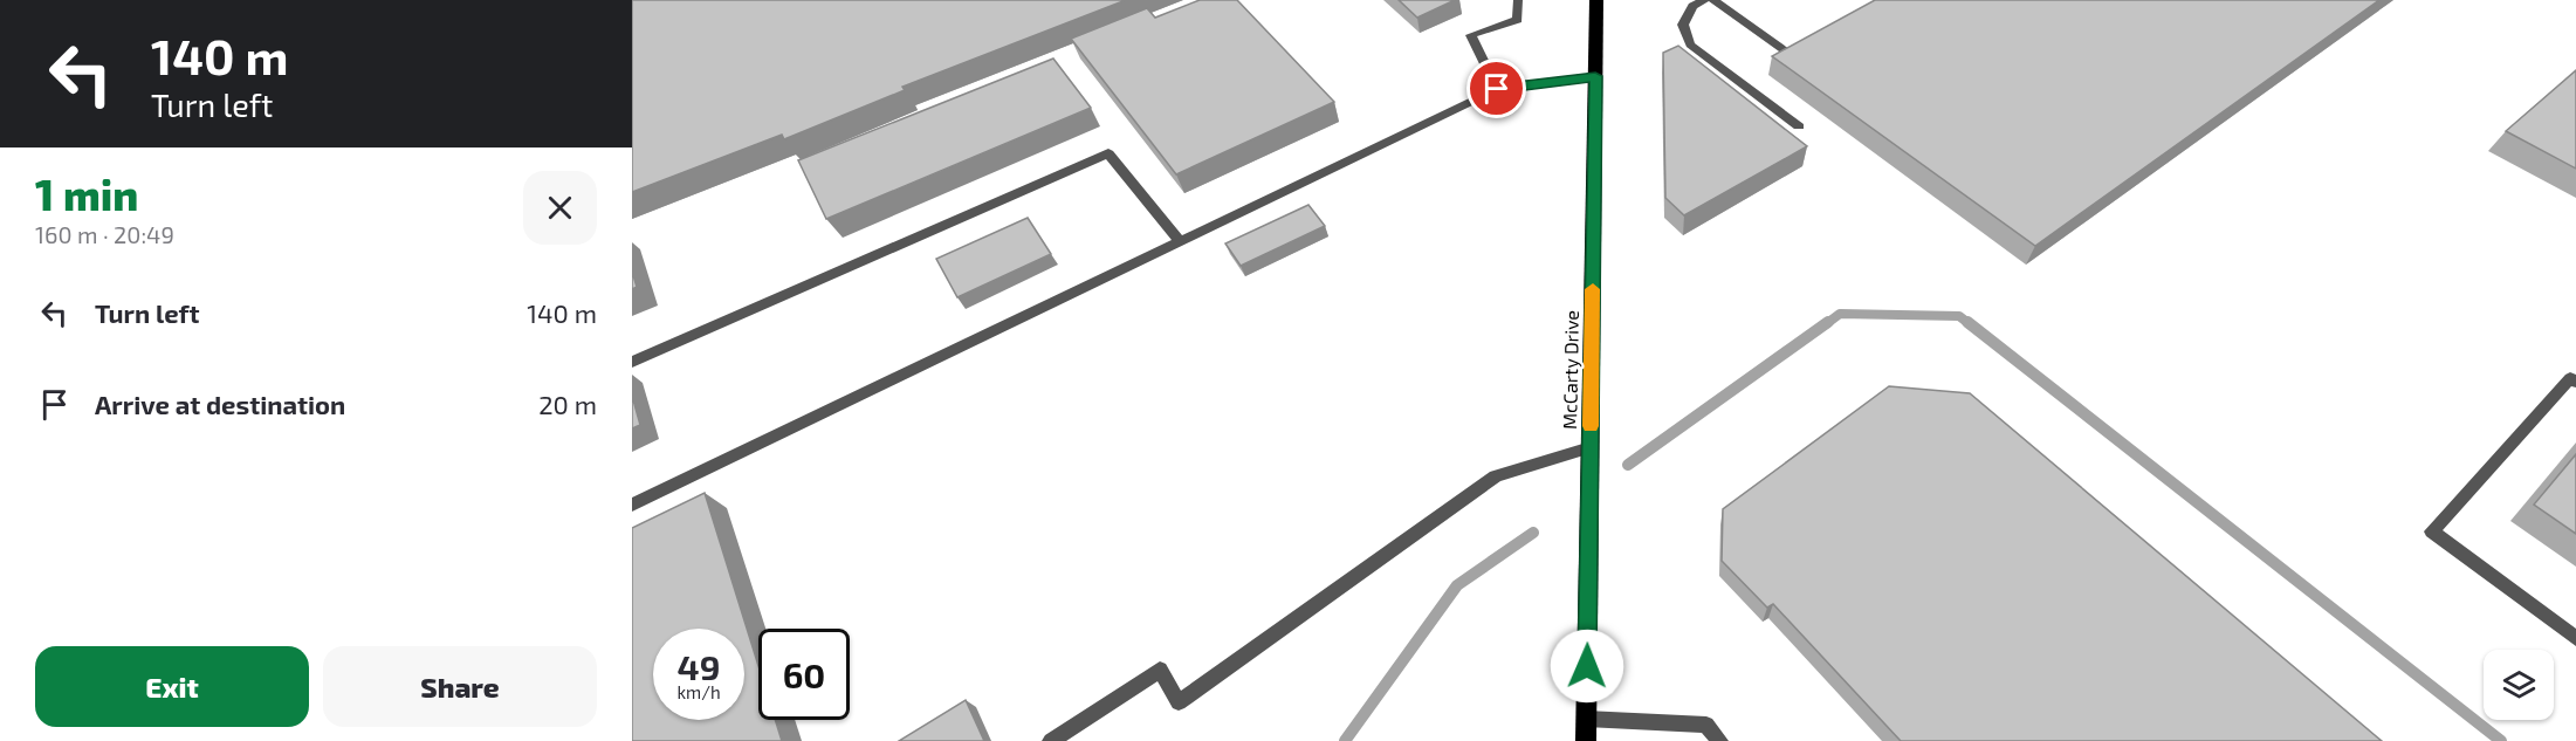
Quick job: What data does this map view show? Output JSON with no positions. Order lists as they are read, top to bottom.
{
  "streets": {
    "main road": ["McCarty Drive"]
  },
  "page": {
    "turn": ["140 m", "Turn left"],
    "heading": ["1 min", "160 m · 20:49"],
    "list": [
      {
        "name": "Turn left",
        "value": "140 m"
      },
      {
        "name": "Arrive at destination",
        "value": "20 m"
      }
    ],
    "speed": "49 km/h",
    "limit": "60",
    "buttons": ["Exit", "Share"]
  }
}
